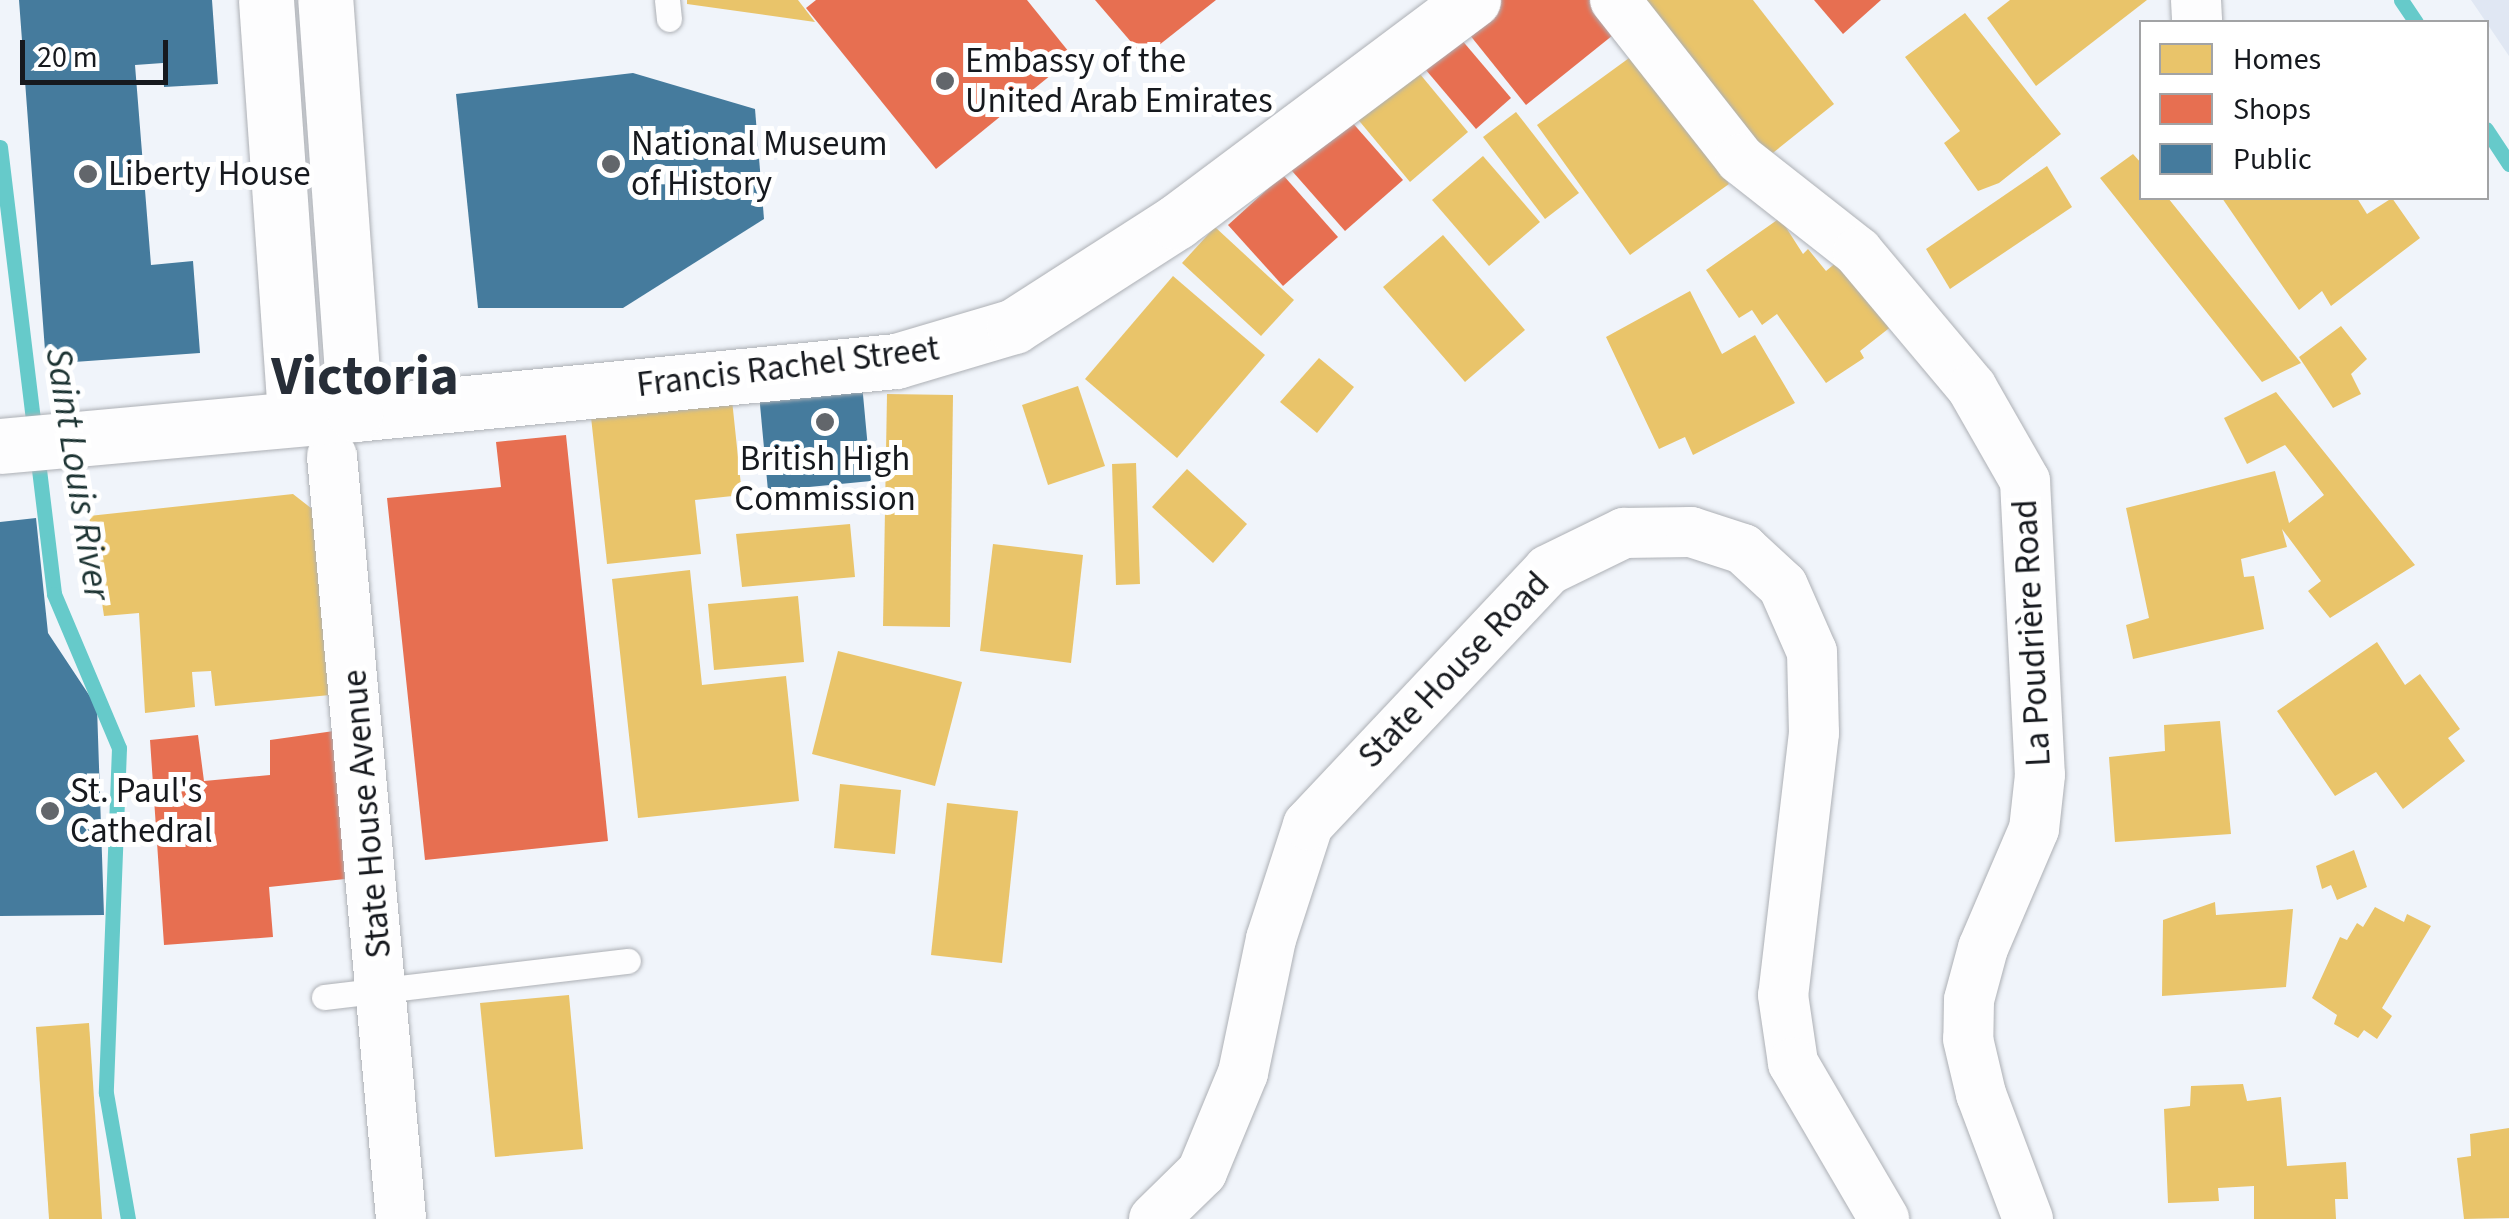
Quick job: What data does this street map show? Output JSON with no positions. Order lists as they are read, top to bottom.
{
  "streets": {
    "main road": ["Francis Rachel Street"],
    "street": ["La Poudrière Road", "State House Road", "State House Avenue"]
  },
  "crossings": [
    ["Francis Rachel Street", "State House Avenue"]
  ],
  "districts": ["Victoria"],
  "water": ["Saint Louis River"],
  "places": [
    "Embassy of the United Arab Emirates",
    "National Museum of History",
    "Liberty House",
    "British High Commission",
    "St. Paul's Cathedral"
  ],
  "legend": ["Homes", "Shops", "Public"],
  "scale_bar": "20 m"
}
